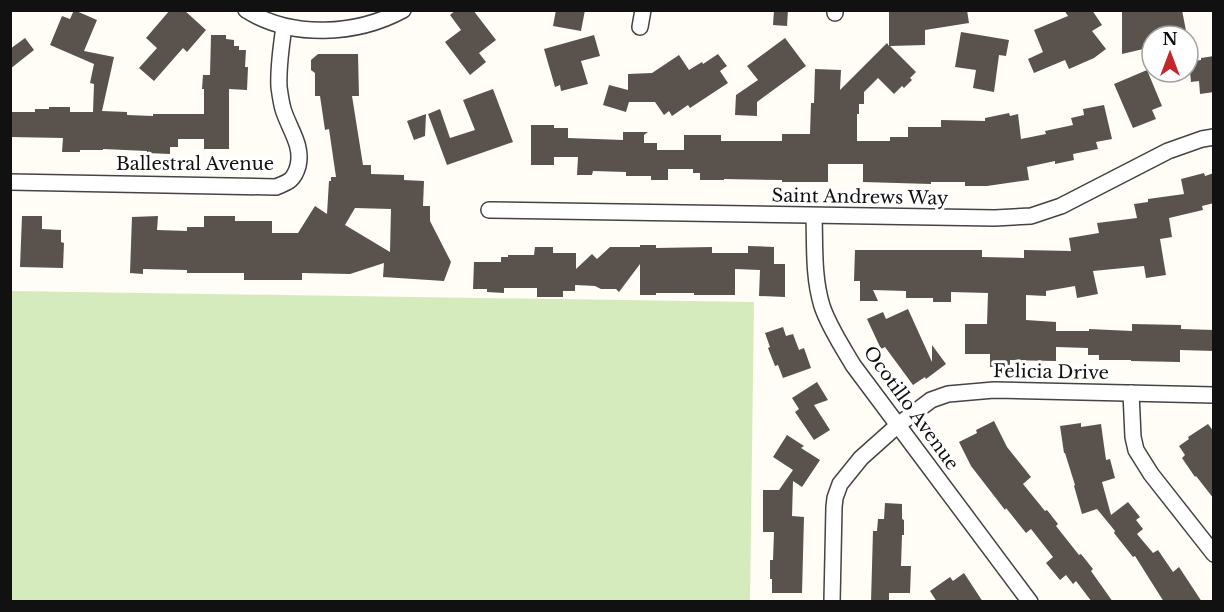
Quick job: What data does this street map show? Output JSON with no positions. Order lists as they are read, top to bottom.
{
  "streets": {
    "street": [
      "Ballestral Avenue",
      "Saint Andrews Way",
      "Felicia Drive",
      "Ocotillo Avenue"
    ]
  },
  "crossings": [
    ["Saint Andrews Way", "Ocotillo Avenue"],
    ["Felicia Drive", "Ocotillo Avenue"]
  ],
  "north": "top"
}
